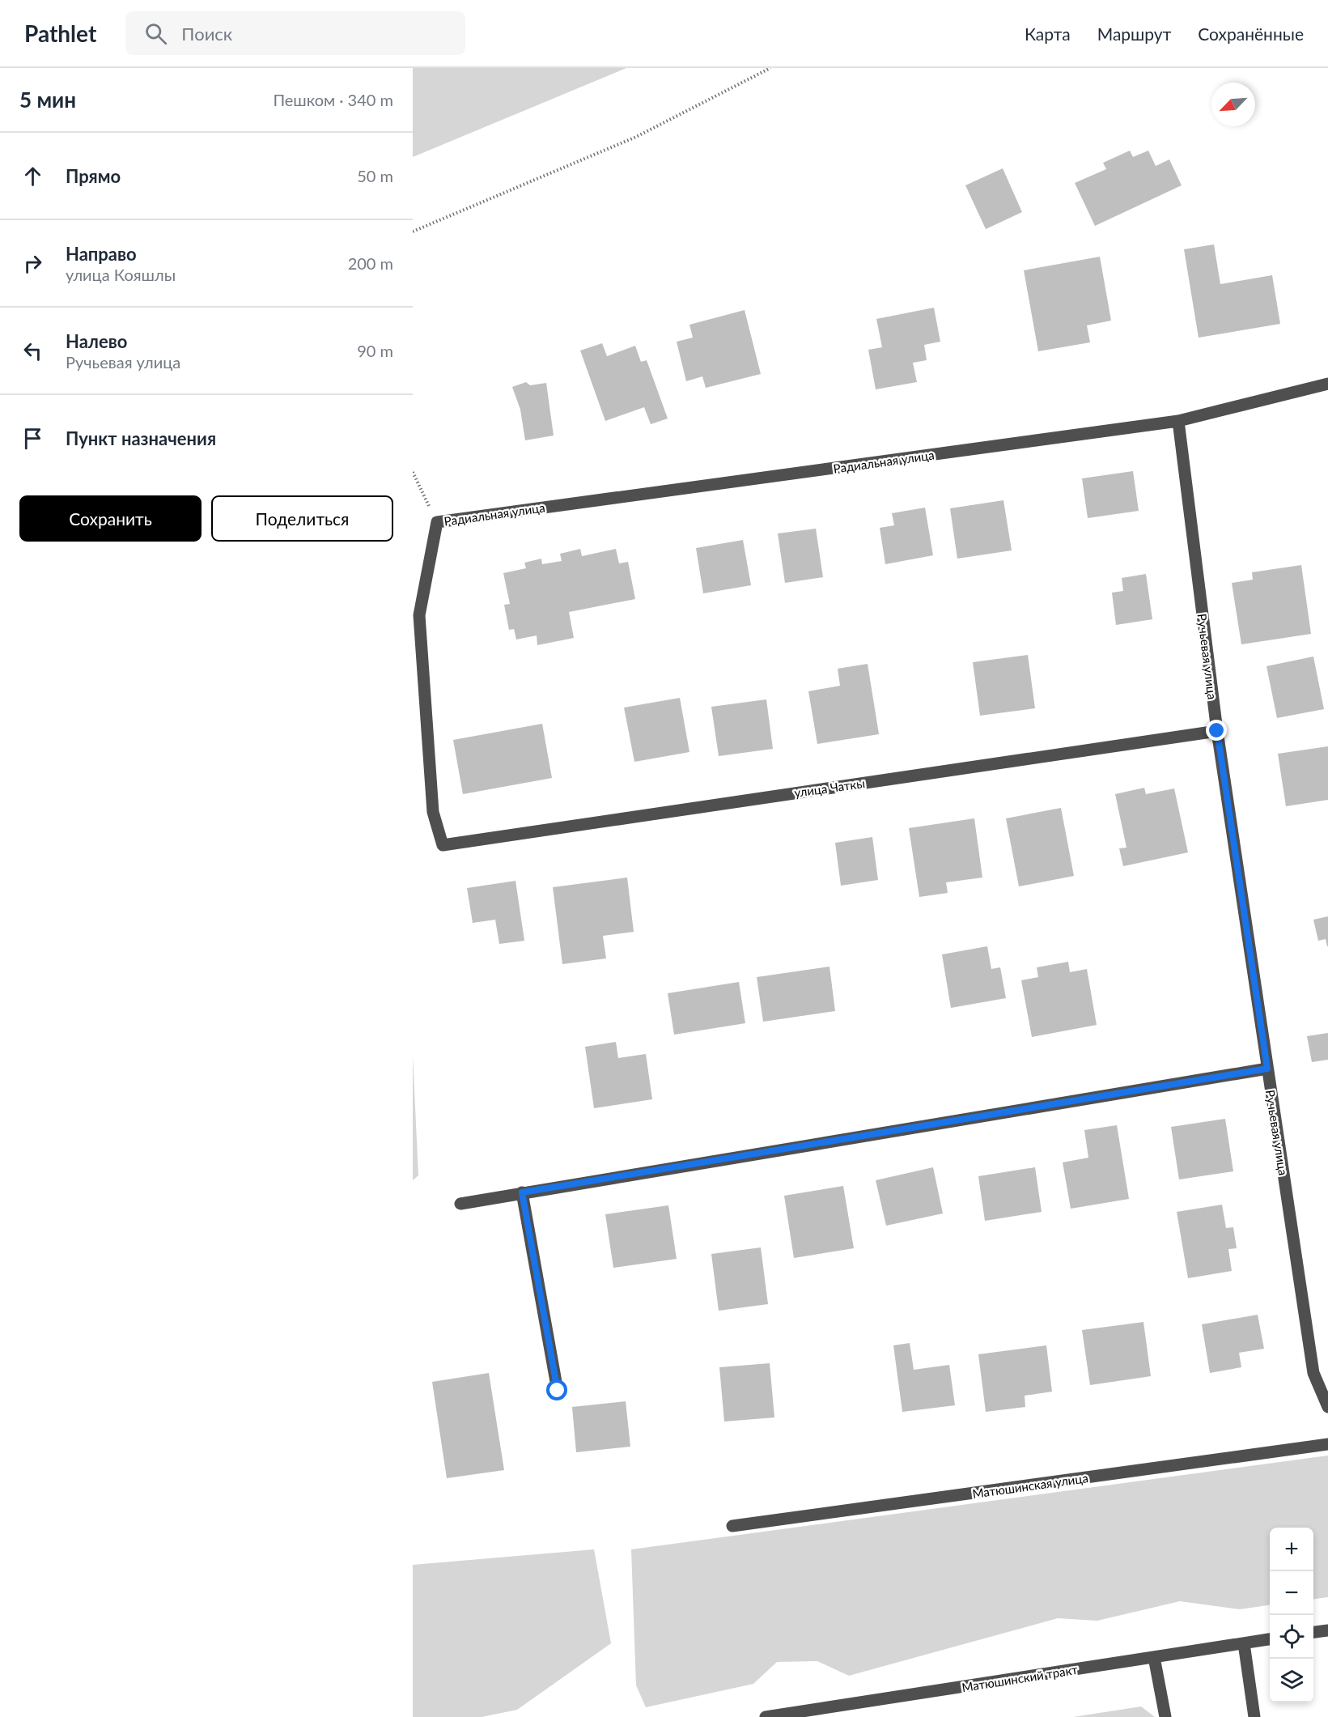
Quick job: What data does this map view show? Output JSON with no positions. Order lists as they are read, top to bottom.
{
  "streets": {
    "street": [
      "Радиальная улица",
      "Ручьевая улица",
      "улица Чаткы",
      "Матюшинская улица",
      "Матюшинский тракт"
    ]
  },
  "crossings": [
    ["Радиальная улица", "Ручьевая улица"],
    ["Радиальная улица", "улица Чаткы"],
    ["Ручьевая улица", "улица Чаткы"]
  ],
  "north": "bottom left",
  "page": {
    "header": "Pathlet",
    "search": "Поиск",
    "nav": ["Карта", "Маршрут", "Сохранённые"],
    "heading": ["5 мин", "Пешком · 340 m"],
    "list": [
      ["Прямо", "50 m"],
      ["Направо", "улица Кояшлы", "200 m"],
      ["Налево", "Ручьевая улица", "90 m"],
      "Пункт назначения"
    ],
    "buttons": ["Сохранить", "Поделиться"],
    "map_buttons": ["+", "−"]
  }
}
